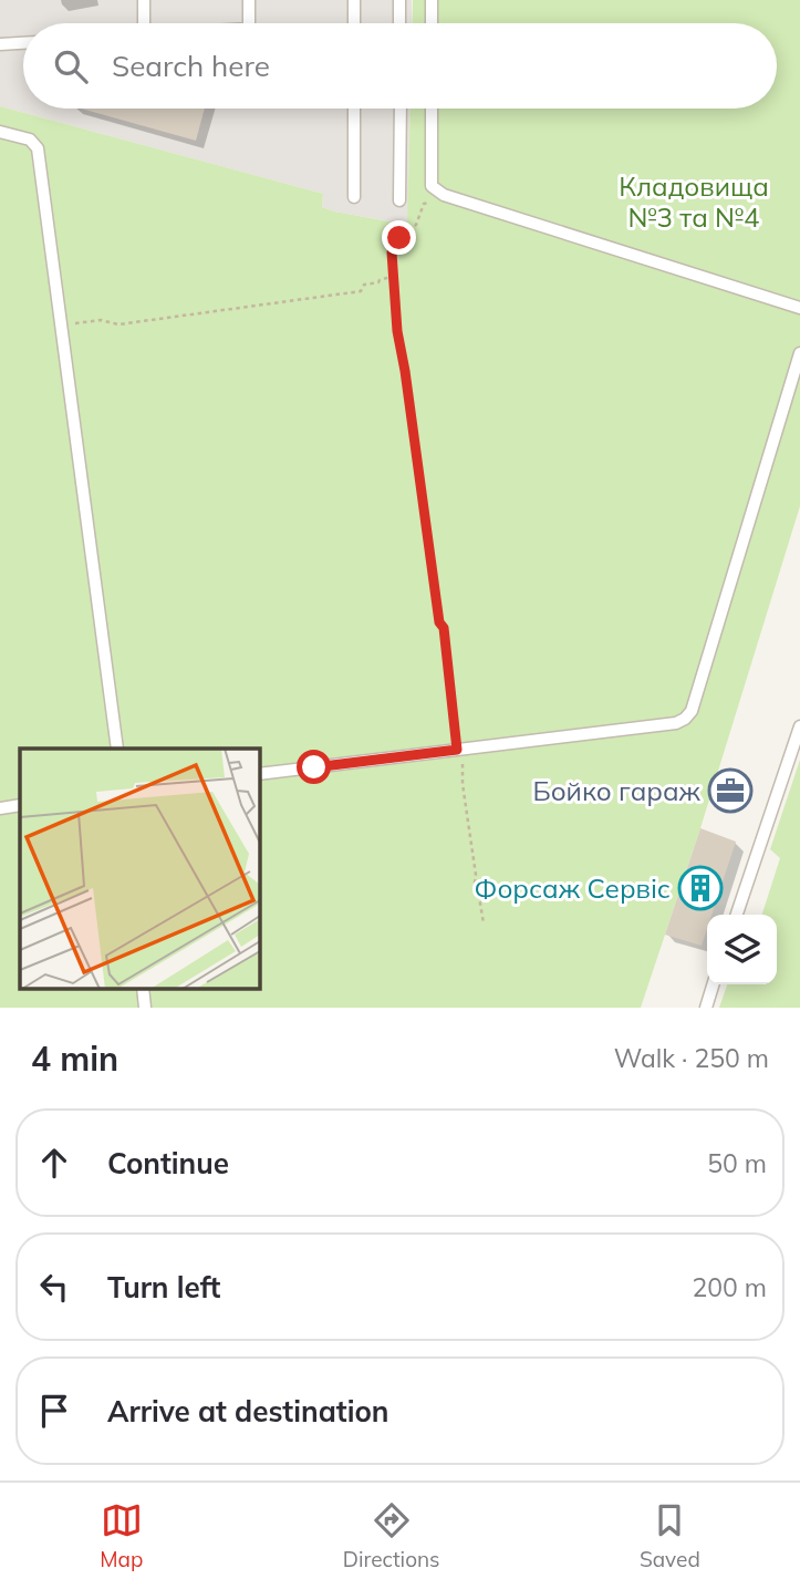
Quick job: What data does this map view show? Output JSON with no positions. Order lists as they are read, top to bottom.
{
  "parks": ["Кладовища №3 та №4"],
  "places": {
    "office": ["Бойко гараж"],
    "building": ["Форсаж Сервіс"]
  },
  "page": {
    "search": "Search here",
    "heading": ["4 min", "Walk · 250 m"],
    "list": [
      ["Continue", "50 m"],
      ["Turn left", "200 m"],
      "Arrive at destination"
    ],
    "nav": ["Map", "Directions", "Saved"]
  }
}
